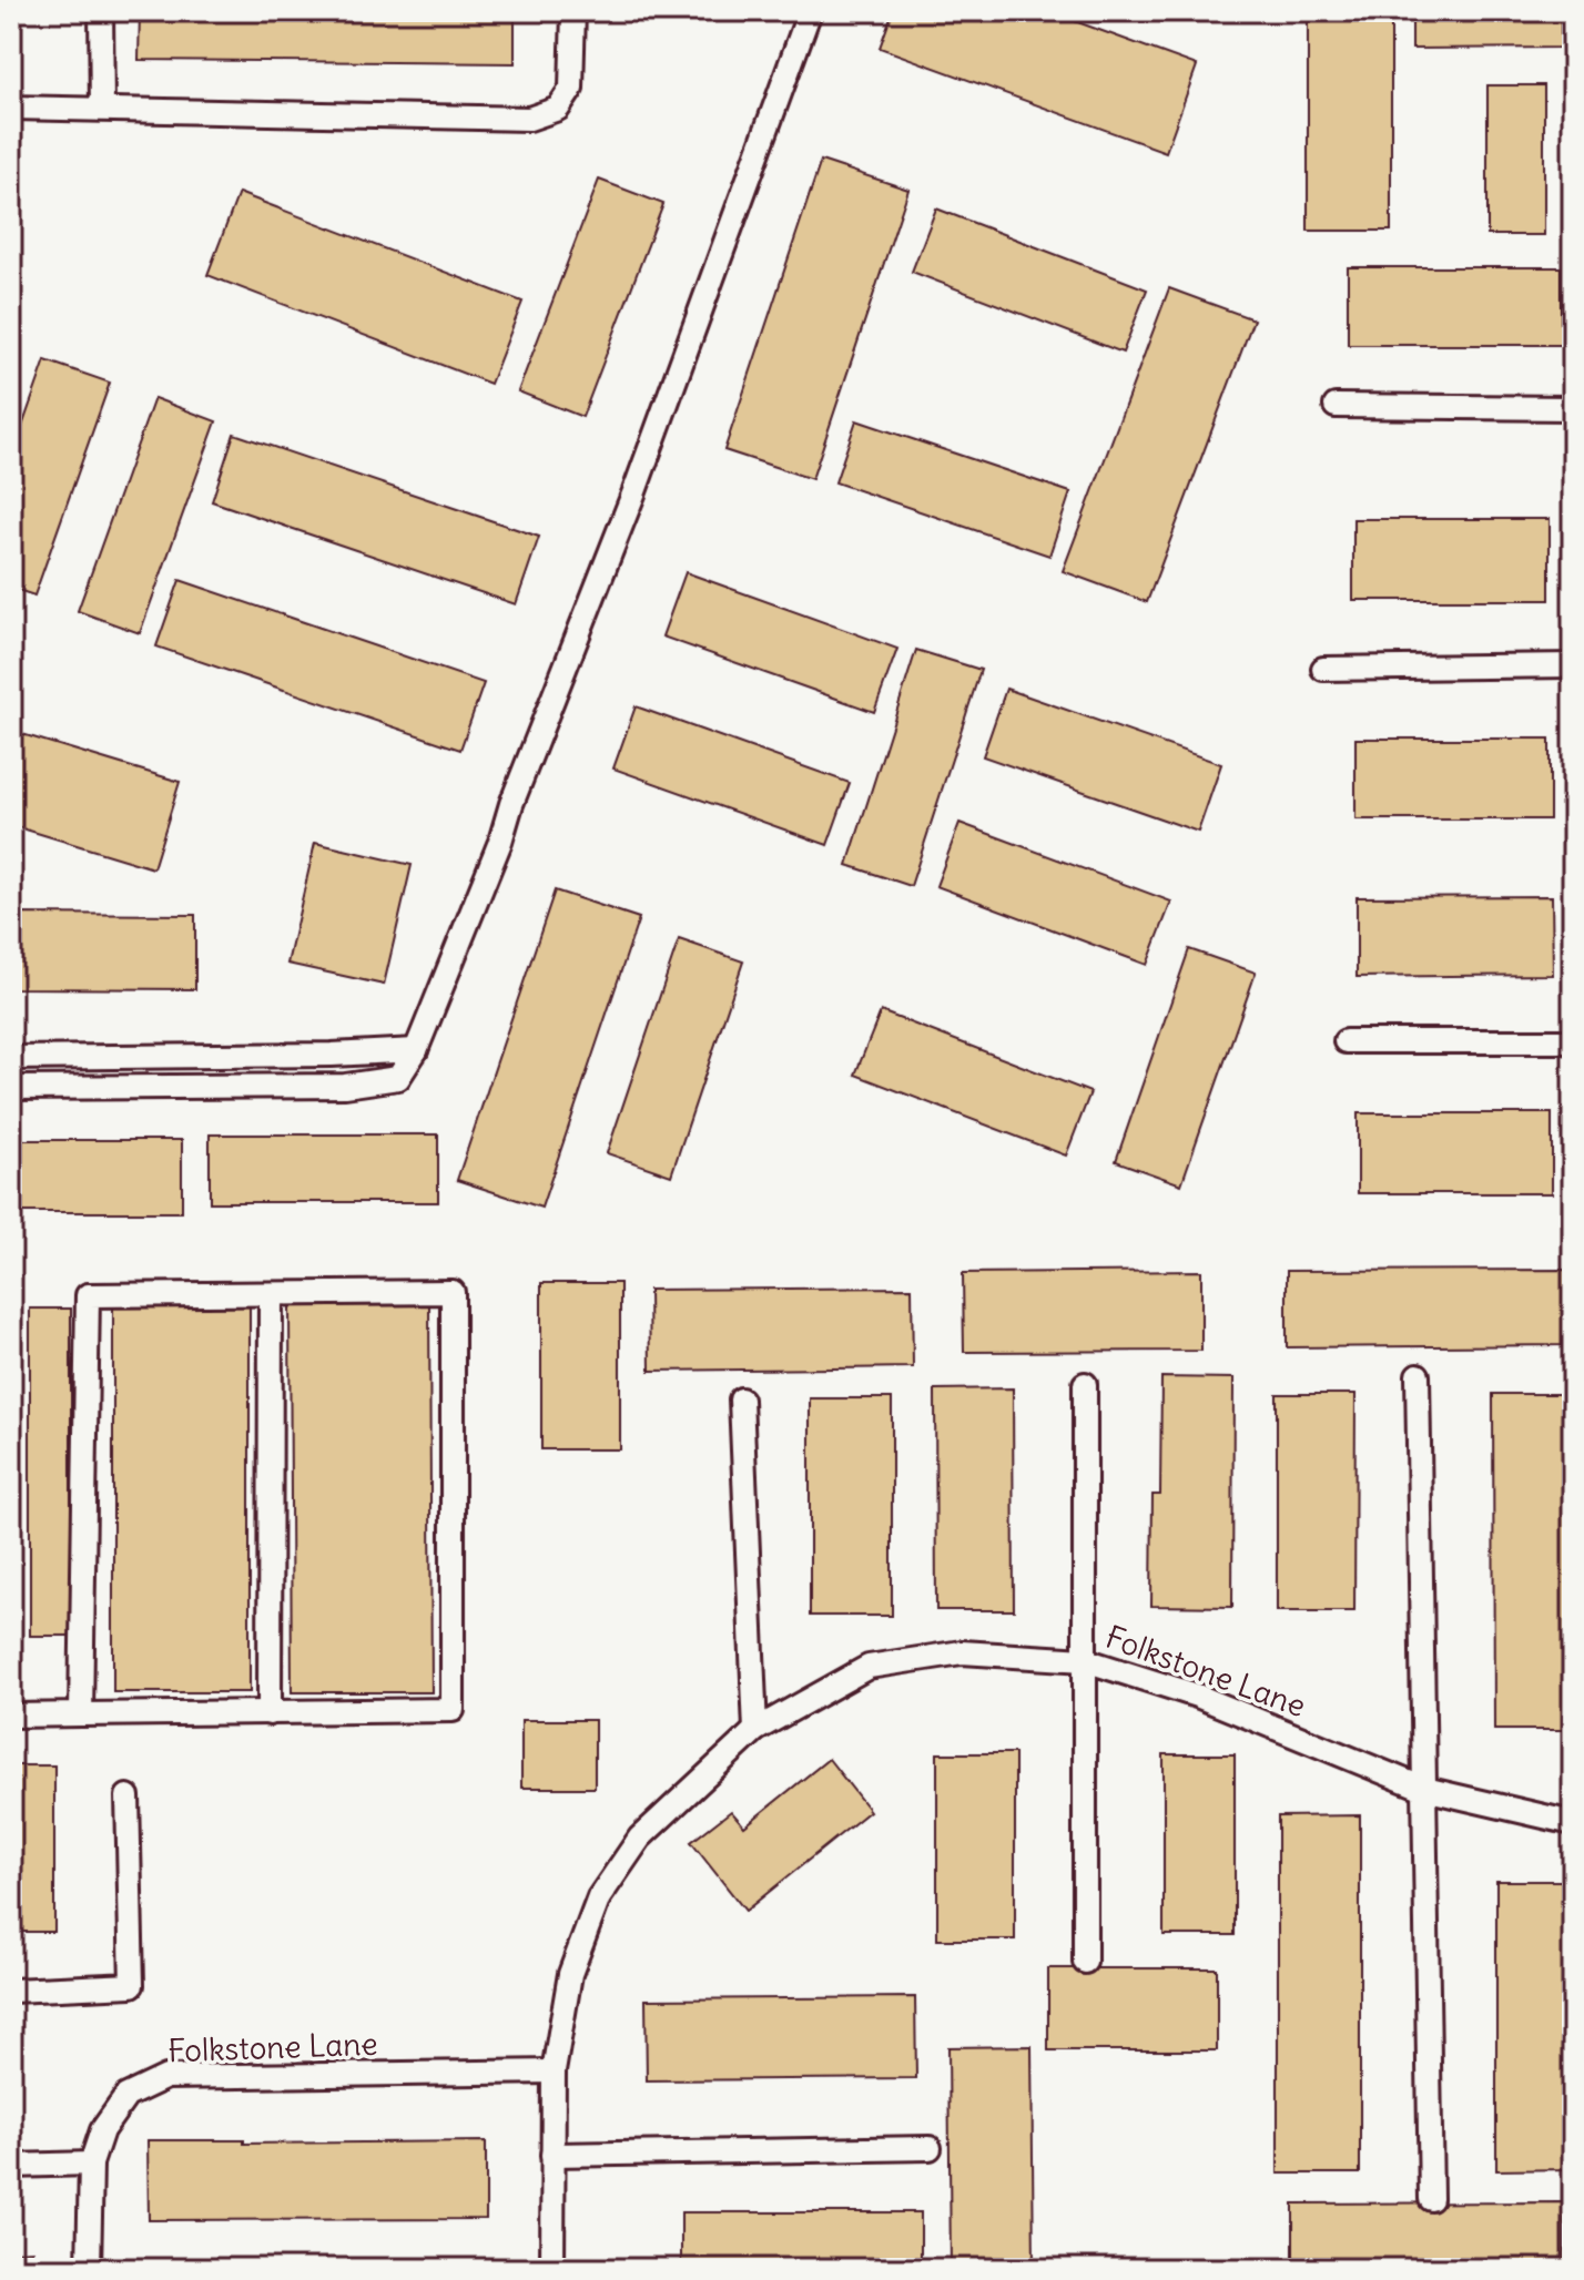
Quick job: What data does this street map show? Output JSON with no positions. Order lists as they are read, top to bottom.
{
  "streets": {
    "lane": ["Folkstone Lane"]
  }
}
